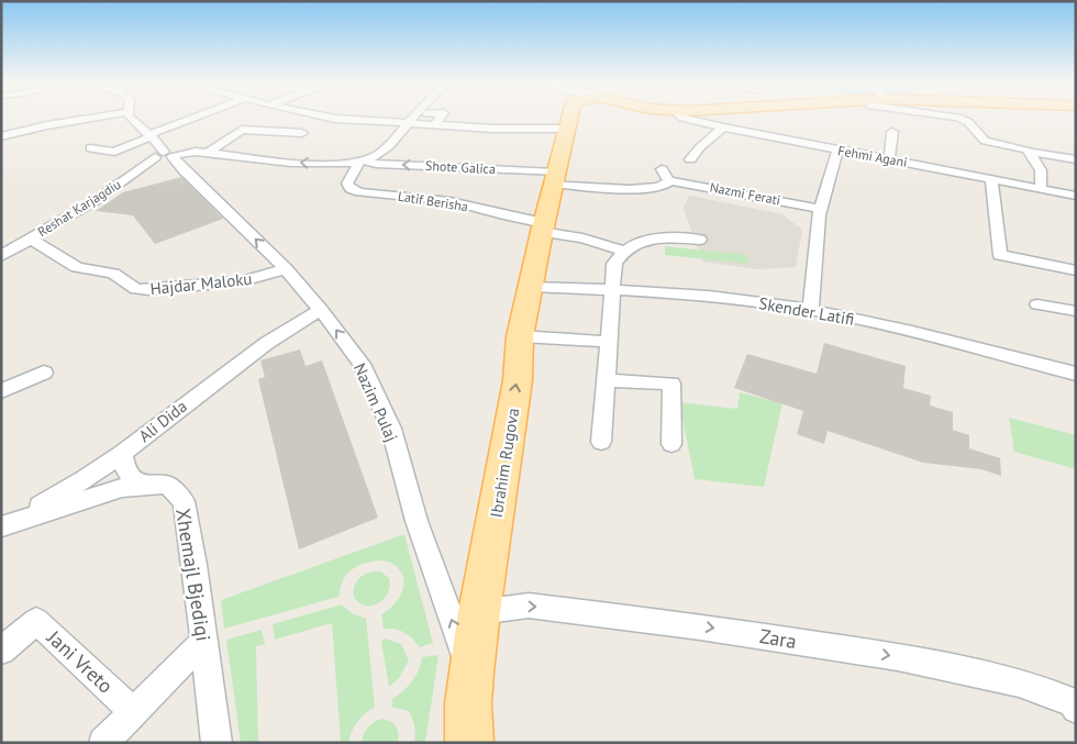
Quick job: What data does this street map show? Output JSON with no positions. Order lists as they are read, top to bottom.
{
  "streets": {
    "main road": ["Ibrahim Rugova"],
    "street": [
      "Fehmi Agani",
      "Shote Galica",
      "Nazmi Ferati",
      "Latif Berisha",
      "Reshat Karjagdiu",
      "Hajdar Maloku",
      "Skender Latifi",
      "Nazim Pulaj",
      "Ali Dida",
      "Xhemajl Bjediqi",
      "Zara",
      "Jani Vreto"
    ]
  },
  "crossings": [
    ["Shote Galica", "Latif Berisha"],
    ["Shote Galica", "Reshat Karjagdiu"],
    ["Shote Galica", "Nazim Pulaj"],
    ["Shote Galica", "Ibrahim Rugova"],
    ["Latif Berisha", "Ibrahim Rugova"],
    ["Reshat Karjagdiu", "Hajdar Maloku"],
    ["Reshat Karjagdiu", "Nazim Pulaj"],
    ["Hajdar Maloku", "Nazim Pulaj"],
    ["Skender Latifi", "Ibrahim Rugova"],
    ["Nazim Pulaj", "Ali Dida"],
    ["Nazim Pulaj", "Ibrahim Rugova"],
    ["Ali Dida", "Xhemajl Bjediqi"],
    ["Ibrahim Rugova", "Zara"]
  ],
  "one_way": ["Nazim Pulaj", "Ibrahim Rugova", "Zara"]
}
